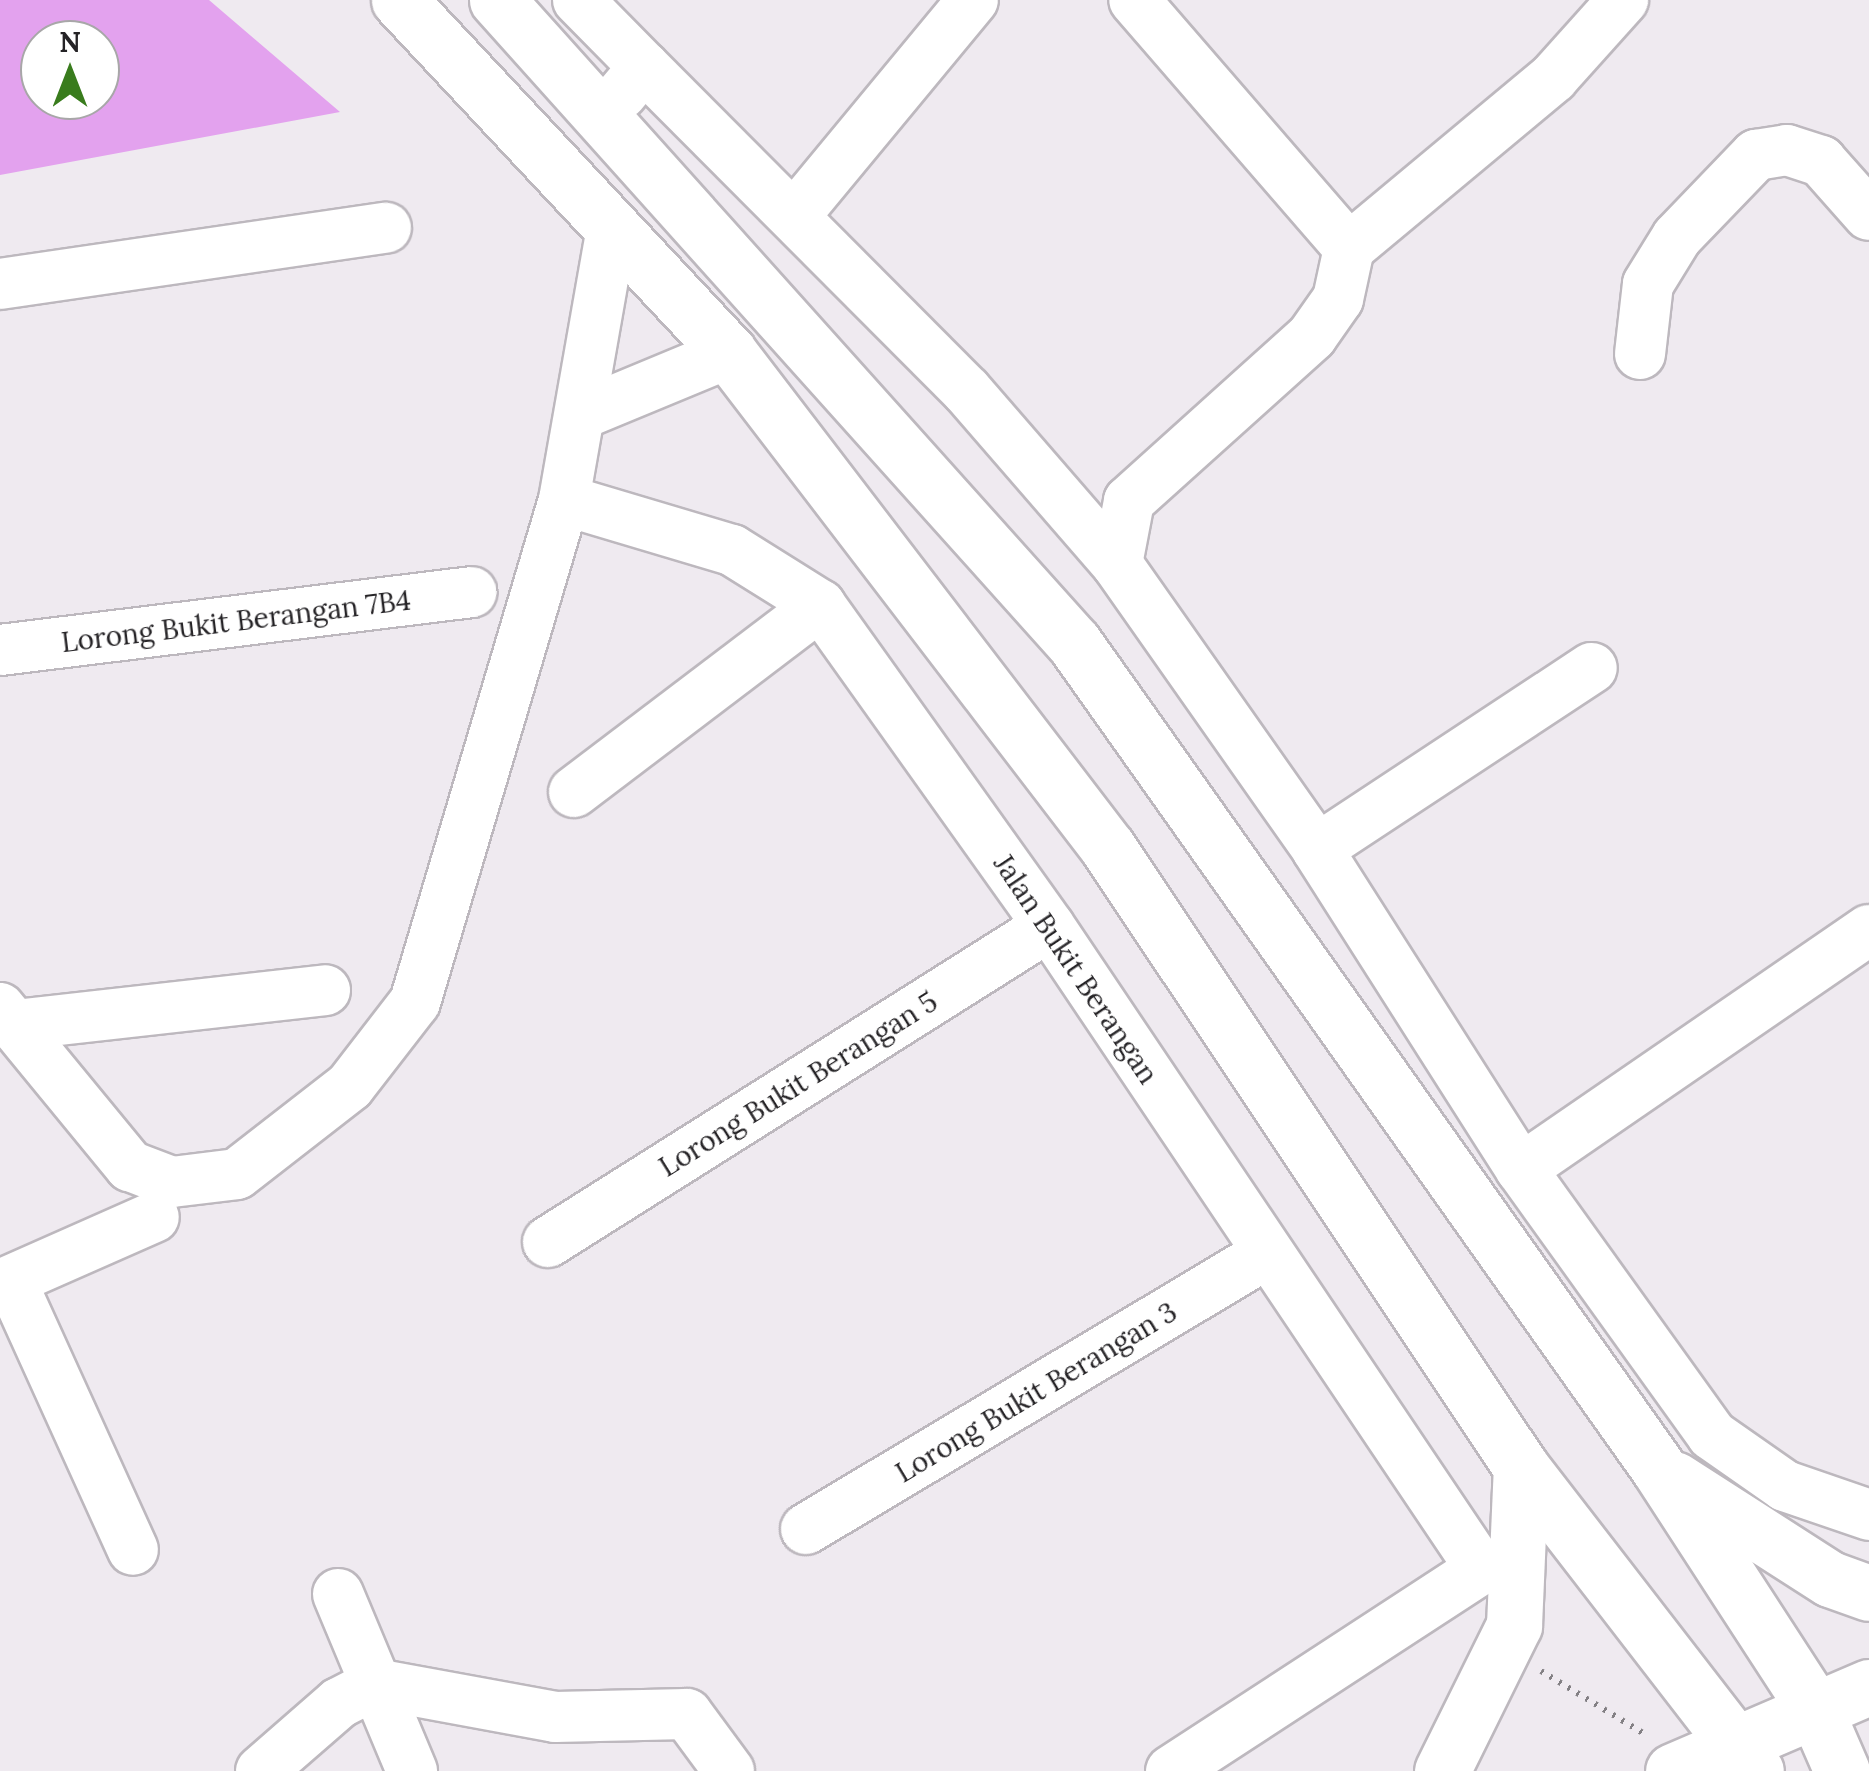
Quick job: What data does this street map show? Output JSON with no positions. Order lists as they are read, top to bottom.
{
  "streets": {
    "street": [
      "Lorong Bukit Berangan 7B4",
      "Jalan Bukit Berangan",
      "Lorong Bukit Berangan 5",
      "Lorong Bukit Berangan 3"
    ]
  },
  "crossings": [
    ["Jalan Bukit Berangan", "Lorong Bukit Berangan 5"],
    ["Jalan Bukit Berangan", "Lorong Bukit Berangan 3"]
  ],
  "north": "top"
}
